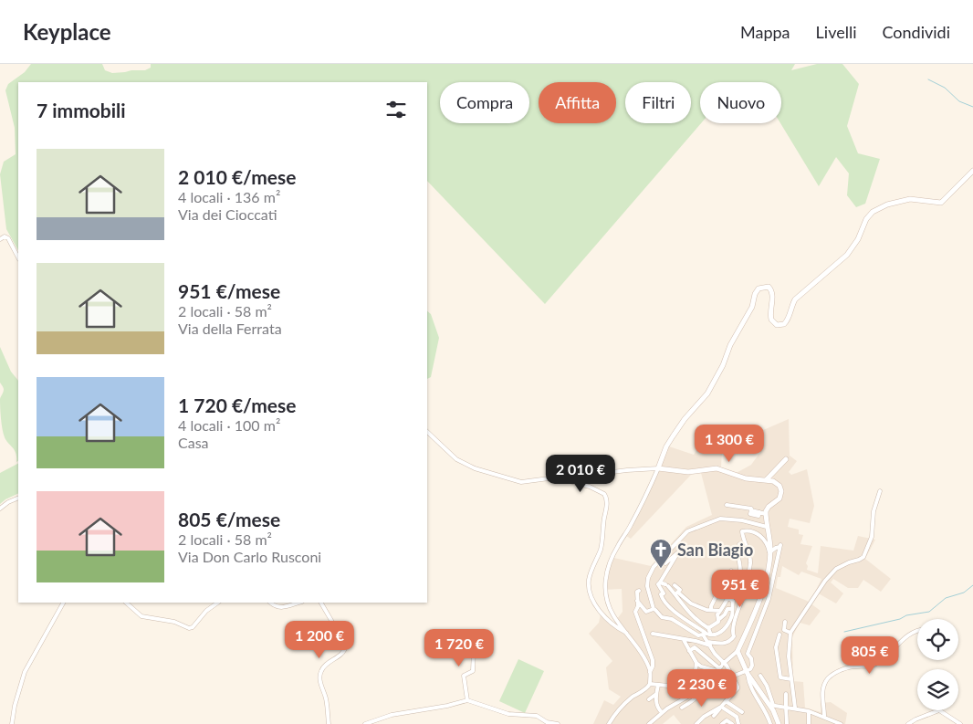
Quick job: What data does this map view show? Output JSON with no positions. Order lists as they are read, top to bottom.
{
  "places": {
    "church": ["San Biagio"]
  },
  "page": {
    "header": "Keyplace",
    "nav": ["Mappa", "Livelli", "Condividi"],
    "chip": [
      "Compra",
      "Affitta",
      "Filtri",
      "Nuovo"
    ],
    "heading": "7 immobili",
    "list": [
      {
        "name": "2 010 €/mese",
        "note": "4 locali · 136 m² · Via dei Cioccati"
      },
      {
        "name": "951 €/mese",
        "note": "2 locali · 58 m² · Via della Ferrata"
      },
      {
        "name": "1 720 €/mese",
        "note": "4 locali · 100 m² · Casa"
      },
      {
        "name": "805 €/mese",
        "note": "2 locali · 58 m² · Via Don Carlo Rusconi"
      }
    ],
    "price": [
      "1 300 €",
      "2 010 €",
      "951 €",
      "1 200 €",
      "1 720 €",
      "805 €",
      "2 230 €"
    ]
  }
}
